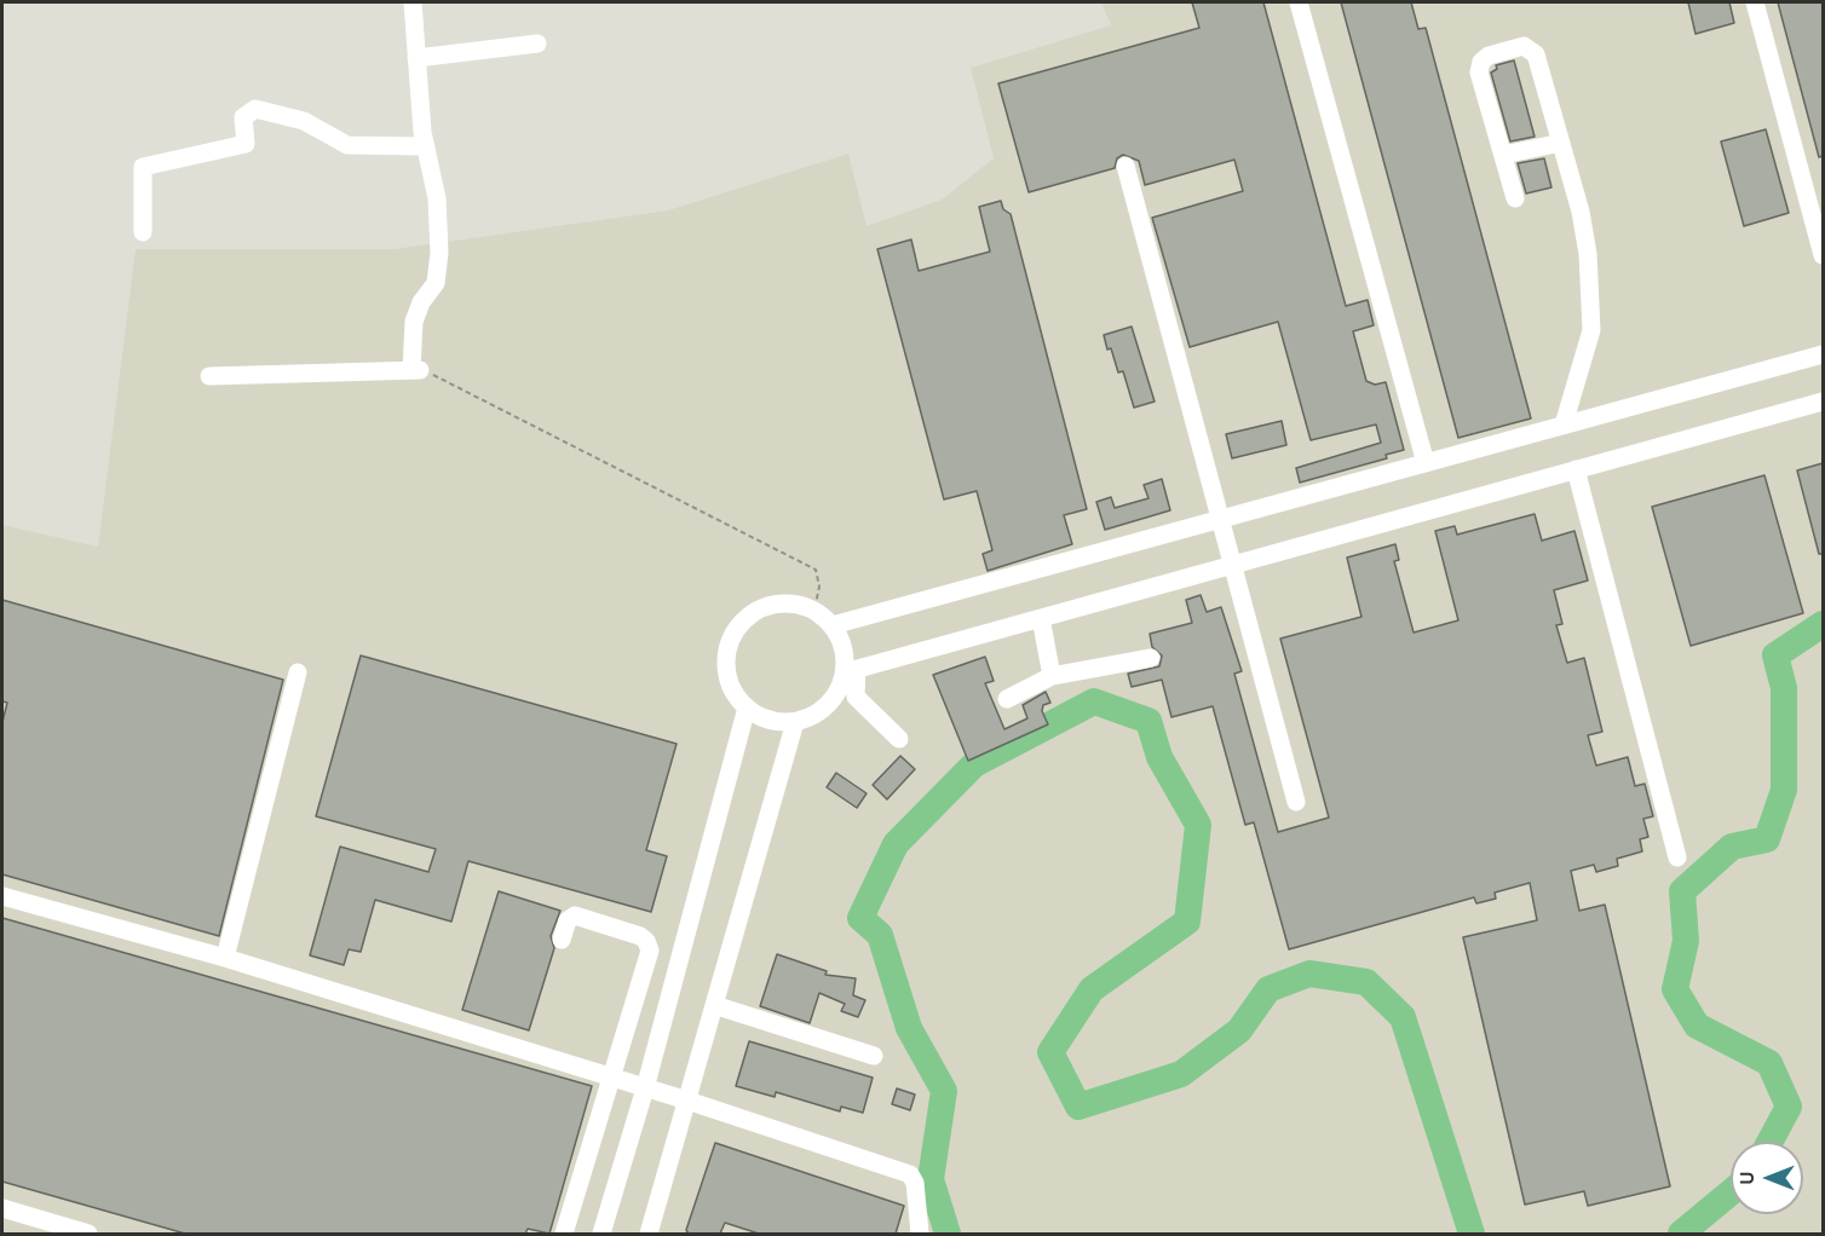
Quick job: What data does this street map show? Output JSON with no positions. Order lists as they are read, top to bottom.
{
  "north": "left"
}
